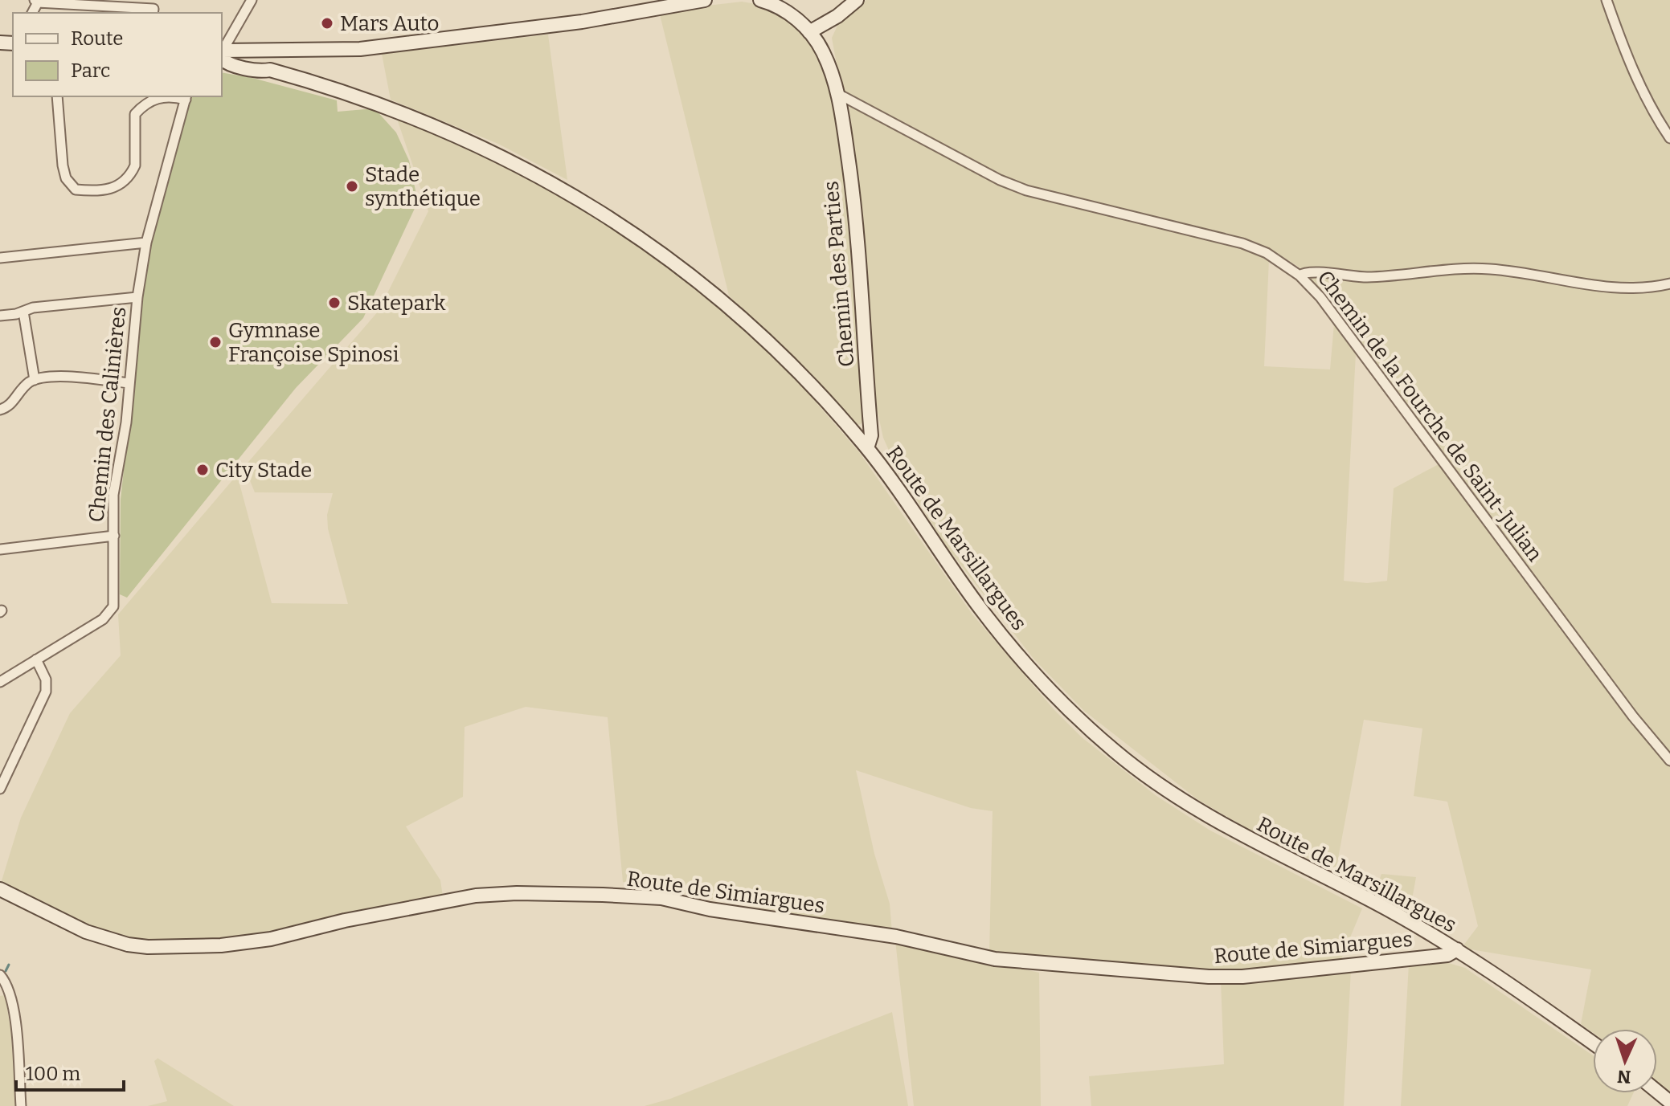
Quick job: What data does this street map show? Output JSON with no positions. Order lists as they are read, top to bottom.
{
  "streets": {
    "street": [
      "Chemin des Parties",
      "Chemin des Calinières",
      "Chemin de la Fourche de Saint-Julian",
      "Route de Marsillargues",
      "Route de Simiargues"
    ]
  },
  "crossings": [
    ["Chemin des Parties", "Chemin de la Fourche de Saint-Julian"],
    ["Chemin des Parties", "Route de Marsillargues"],
    ["Route de Marsillargues", "Route de Simiargues"]
  ],
  "places": [
    "Mars Auto",
    "Stade synthétique",
    "Skatepark",
    "Gymnase Françoise Spinosi",
    "City Stade"
  ],
  "legend": ["Route", "Parc"],
  "scale_bar": "100 m",
  "north": "bottom"
}
